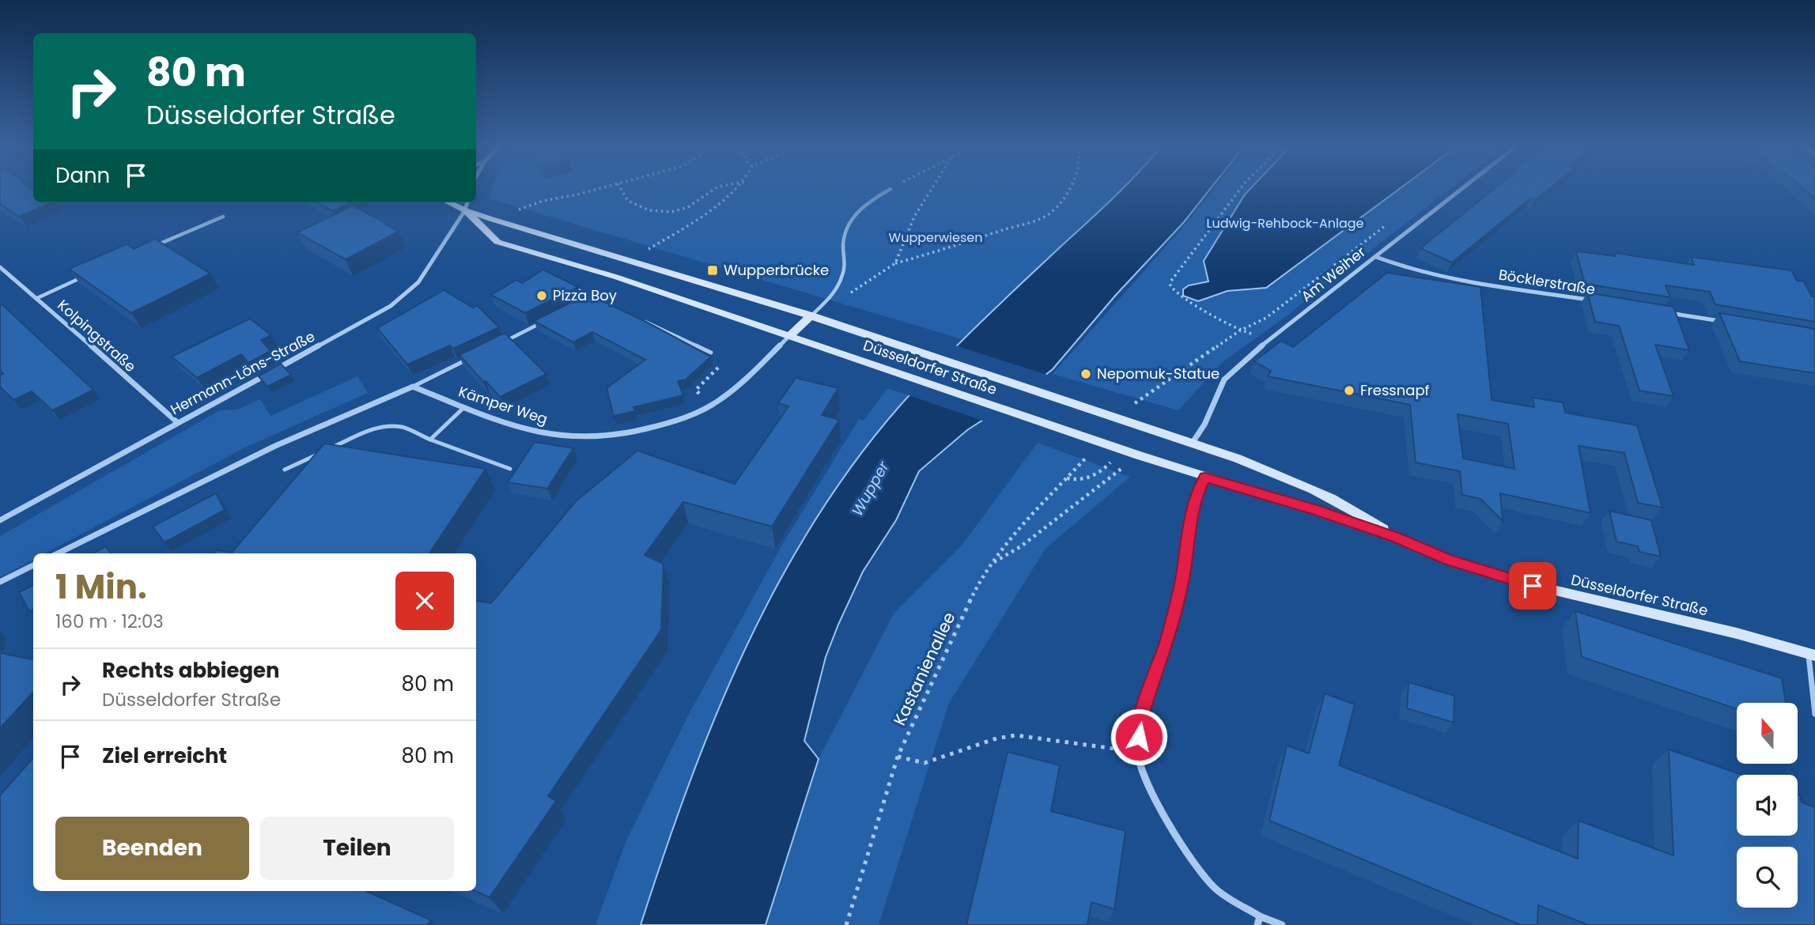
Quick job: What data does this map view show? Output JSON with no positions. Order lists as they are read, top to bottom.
{
  "streets": {
    "main road": ["Düsseldorfer Straße"],
    "street": [
      "Am Weiher",
      "Böcklerstraße",
      "Kolpingstraße",
      "Hermann-Löns-Straße",
      "Kämper Weg"
    ],
    "path": ["Kastanienallee"]
  },
  "crossings": [
    ["Am Weiher", "Böcklerstraße"],
    ["Am Weiher", "Düsseldorfer Straße"],
    ["Kolpingstraße", "Hermann-Löns-Straße"],
    ["Düsseldorfer Straße", "Hermann-Löns-Straße"],
    ["Düsseldorfer Straße", "Kämper Weg"]
  ],
  "water": ["Wupper"],
  "parks": ["Ludwig-Rehbock-Anlage", "Wupperwiesen"],
  "places": {
    "transit": ["Wupperbrücke"],
    "other": ["Pizza Boy", "Nepomuk-Statue", "Fressnapf"]
  },
  "north": "top",
  "page": {
    "turn": ["80 m", "Düsseldorfer Straße"],
    "then": "Dann",
    "heading": ["1 Min.", "160 m · 12:03"],
    "list": [
      {
        "name": "Rechts abbiegen",
        "note": "Düsseldorfer Straße",
        "value": "80 m"
      },
      {
        "name": "Ziel erreicht",
        "value": "80 m"
      }
    ],
    "buttons": ["Beenden", "Teilen"]
  }
}
